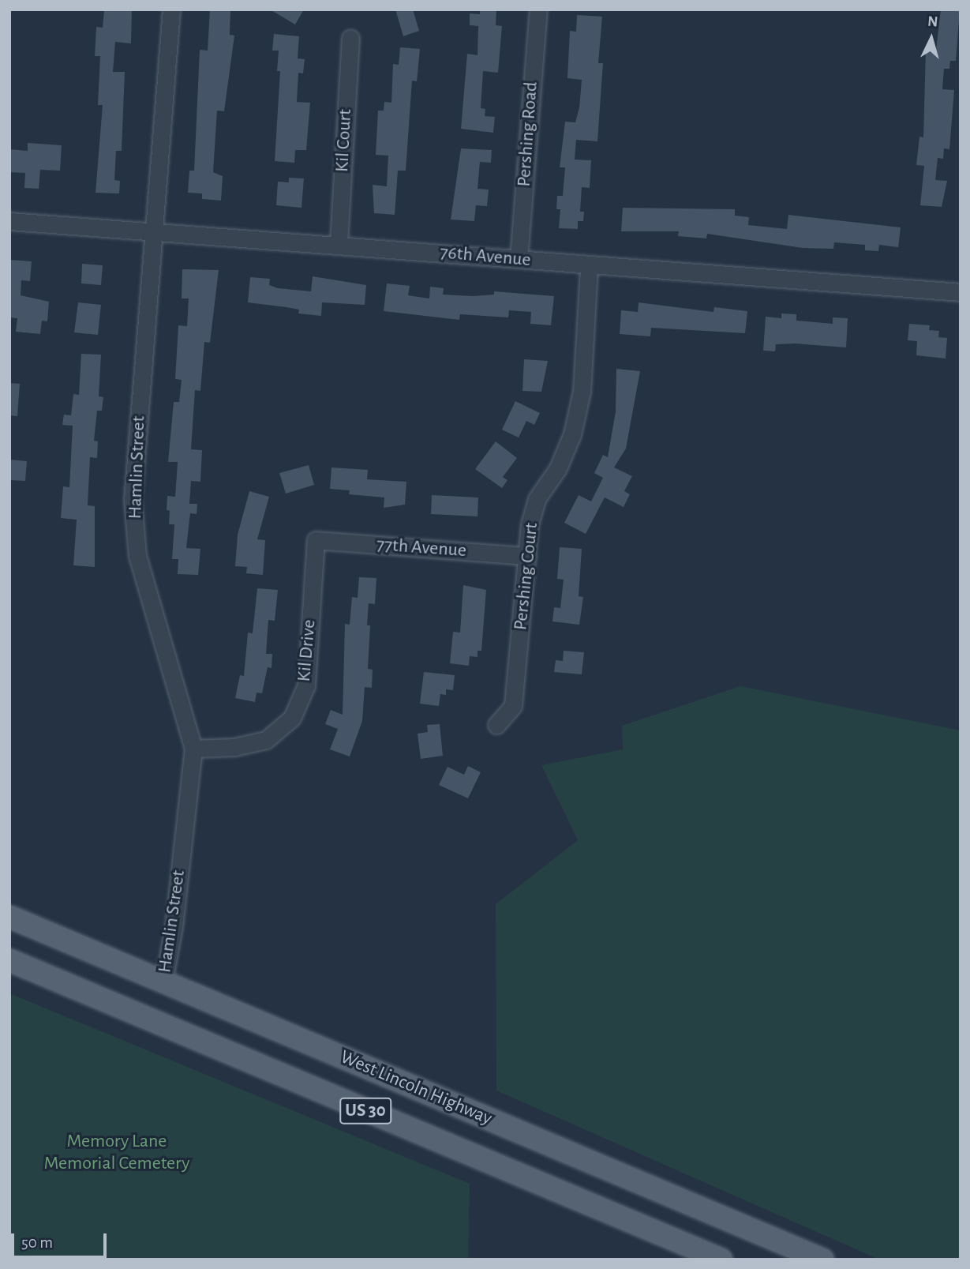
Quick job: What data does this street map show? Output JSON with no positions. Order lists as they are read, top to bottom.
{
  "streets": {
    "main road": ["West Lincoln Highway", "US 30"],
    "street": [
      "Pershing Road",
      "Kil Court",
      "76th Avenue",
      "Hamlin Street",
      "77th Avenue",
      "Pershing Court",
      "Kil Drive"
    ]
  },
  "crossings": [
    ["Pershing Road", "76th Avenue"],
    ["Kil Court", "76th Avenue"],
    ["76th Avenue", "Hamlin Street"],
    ["76th Avenue", "Pershing Court"],
    ["Hamlin Street", "Kil Drive"],
    ["Hamlin Street", "West Lincoln Highway"],
    ["77th Avenue", "Pershing Court"],
    ["77th Avenue", "Kil Drive"]
  ],
  "parks": ["Memory Lane Memorial Cemetery"],
  "scale_bar": "50 m",
  "north": "top"
}
